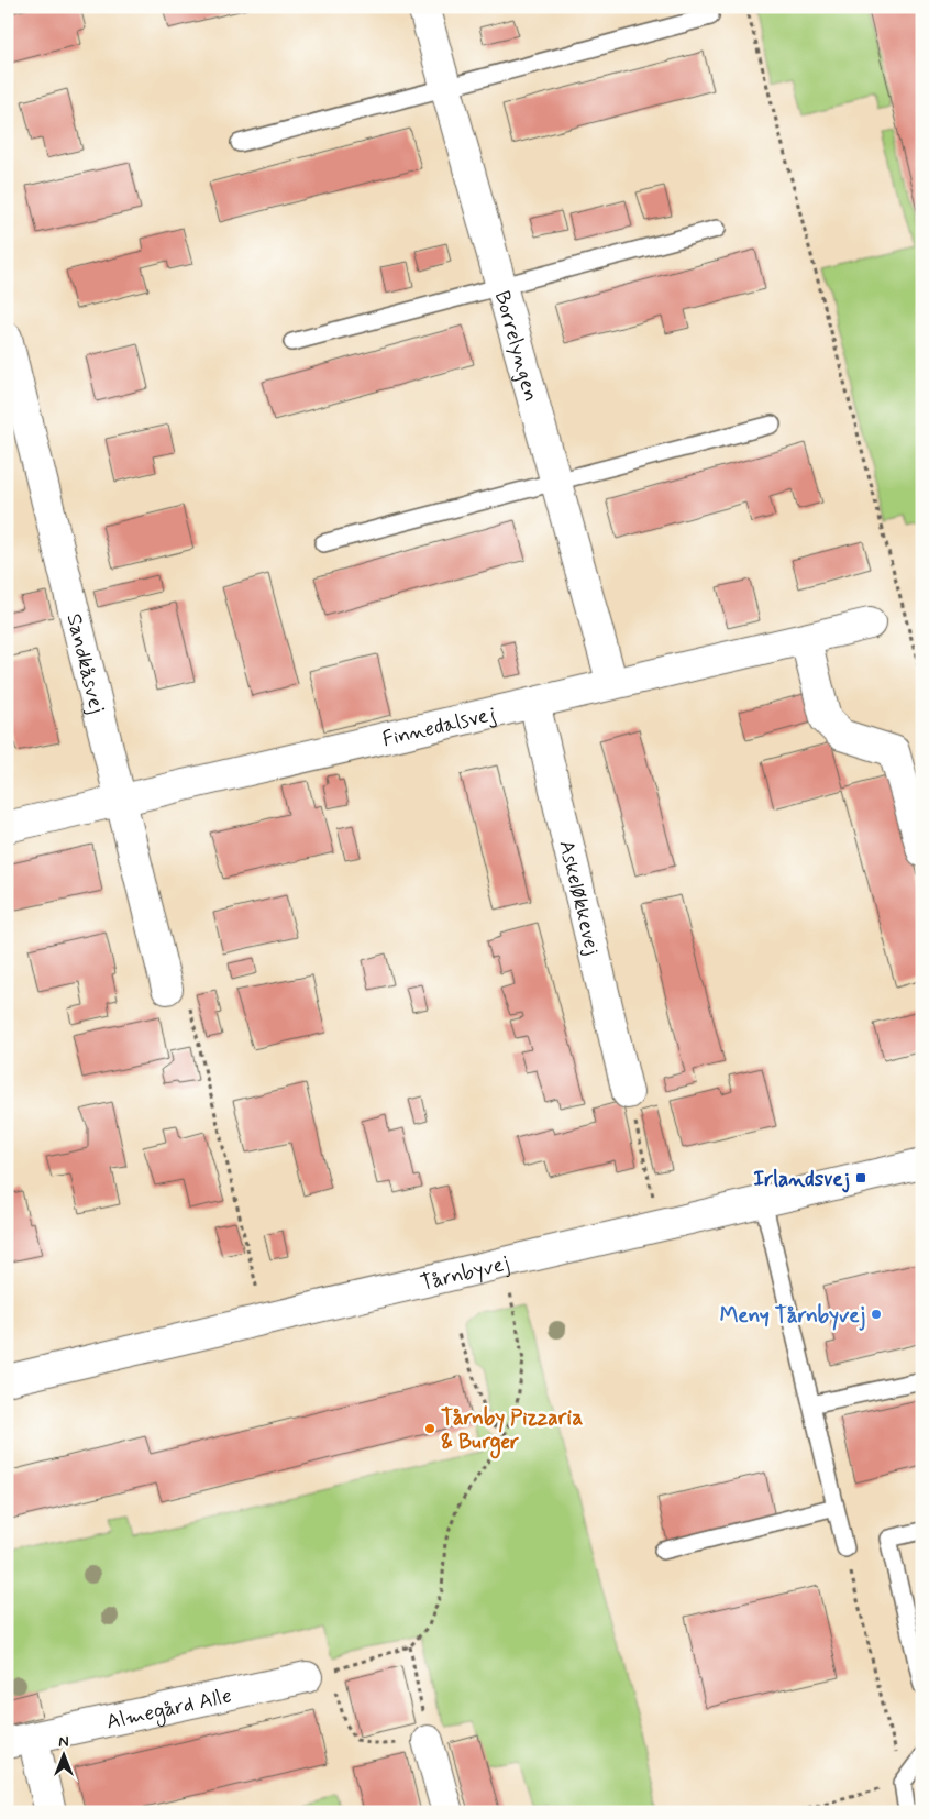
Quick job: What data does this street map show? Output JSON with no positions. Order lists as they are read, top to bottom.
{
  "streets": {
    "street": [
      "Borrelyngen",
      "Sandkåsvej",
      "Finnedalsvej",
      "Askeløkkevej",
      "Tårnbyvej",
      "Almegård Alle"
    ]
  },
  "crossings": [
    ["Borrelyngen", "Finnedalsvej"],
    ["Sandkåsvej", "Finnedalsvej"],
    ["Finnedalsvej", "Askeløkkevej"]
  ],
  "places": {
    "transit": ["Irlandsvej"],
    "other": ["Meny Tårnbyvej", "Tårnby Pizzaria & Burger"]
  },
  "north": "top"
}
